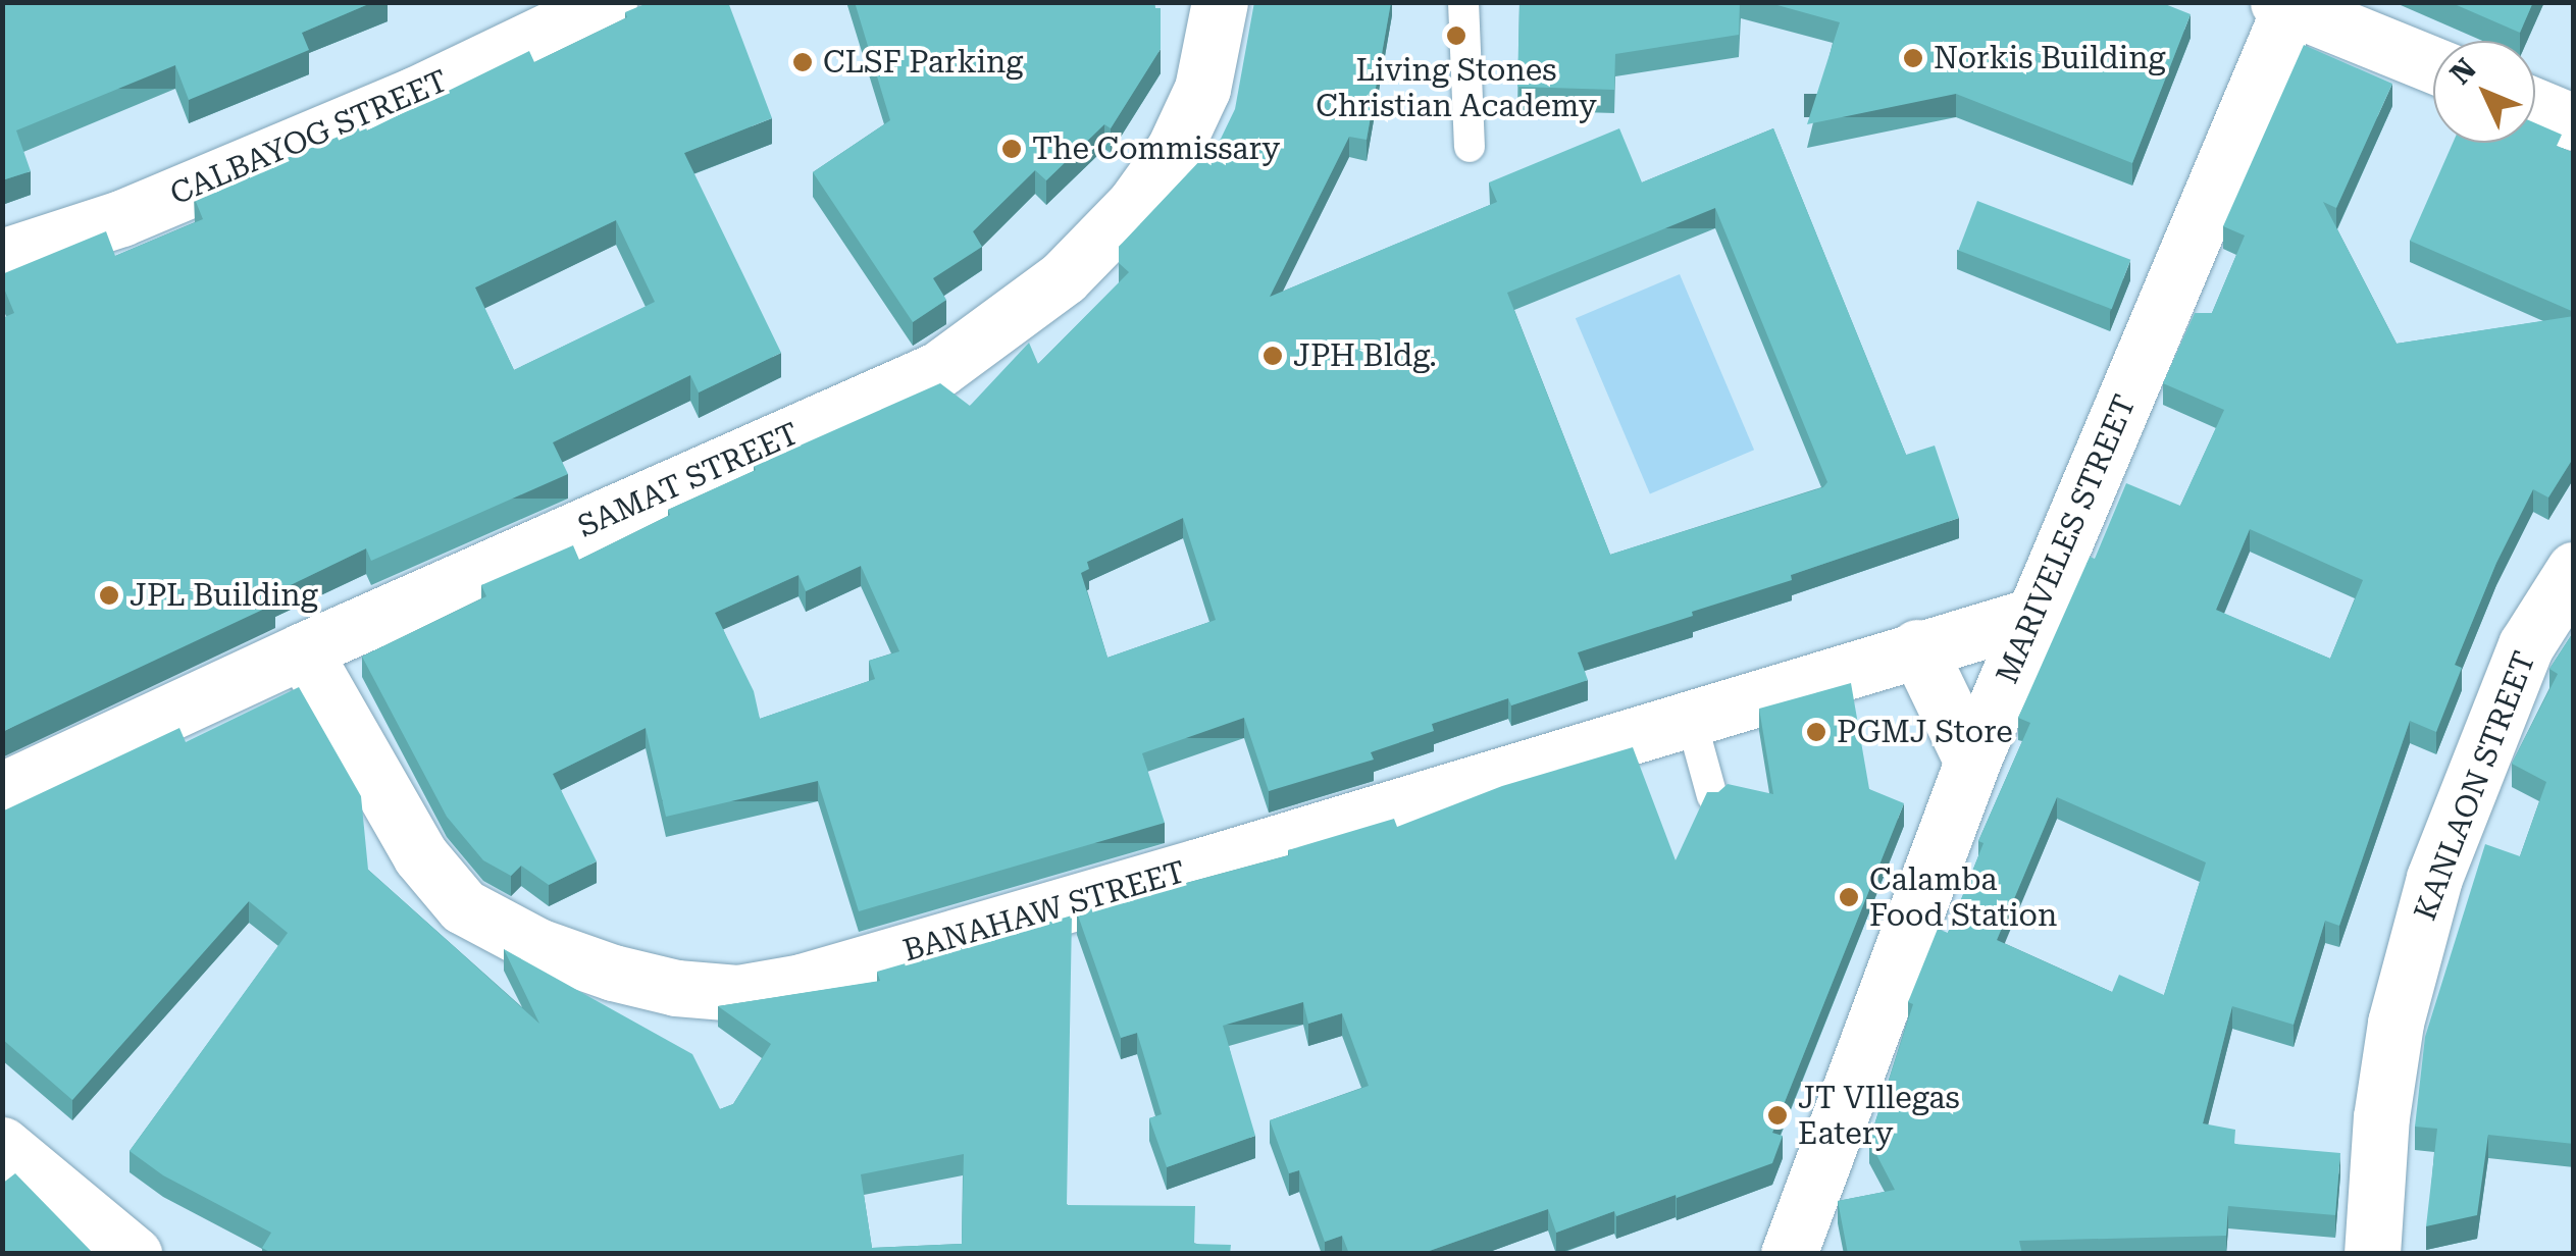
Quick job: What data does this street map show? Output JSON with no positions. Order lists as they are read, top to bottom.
{
  "streets": {
    "street": [
      "CALBAYOG STREET",
      "SAMAT STREET",
      "MARIVELES STREET",
      "KANLAON STREET",
      "BANAHAW STREET"
    ]
  },
  "crossings": [
    ["SAMAT STREET", "BANAHAW STREET"],
    ["MARIVELES STREET", "BANAHAW STREET"]
  ],
  "places": [
    "Living Stones Christian Academy",
    "Norkis Building",
    "CLSF Parking",
    "The Commissary",
    "JPH Bldg.",
    "JPL Building",
    "PGMJ Store",
    "Calamba Food Station",
    "JT VIllegas Eatery"
  ],
  "north": "top left"
}
